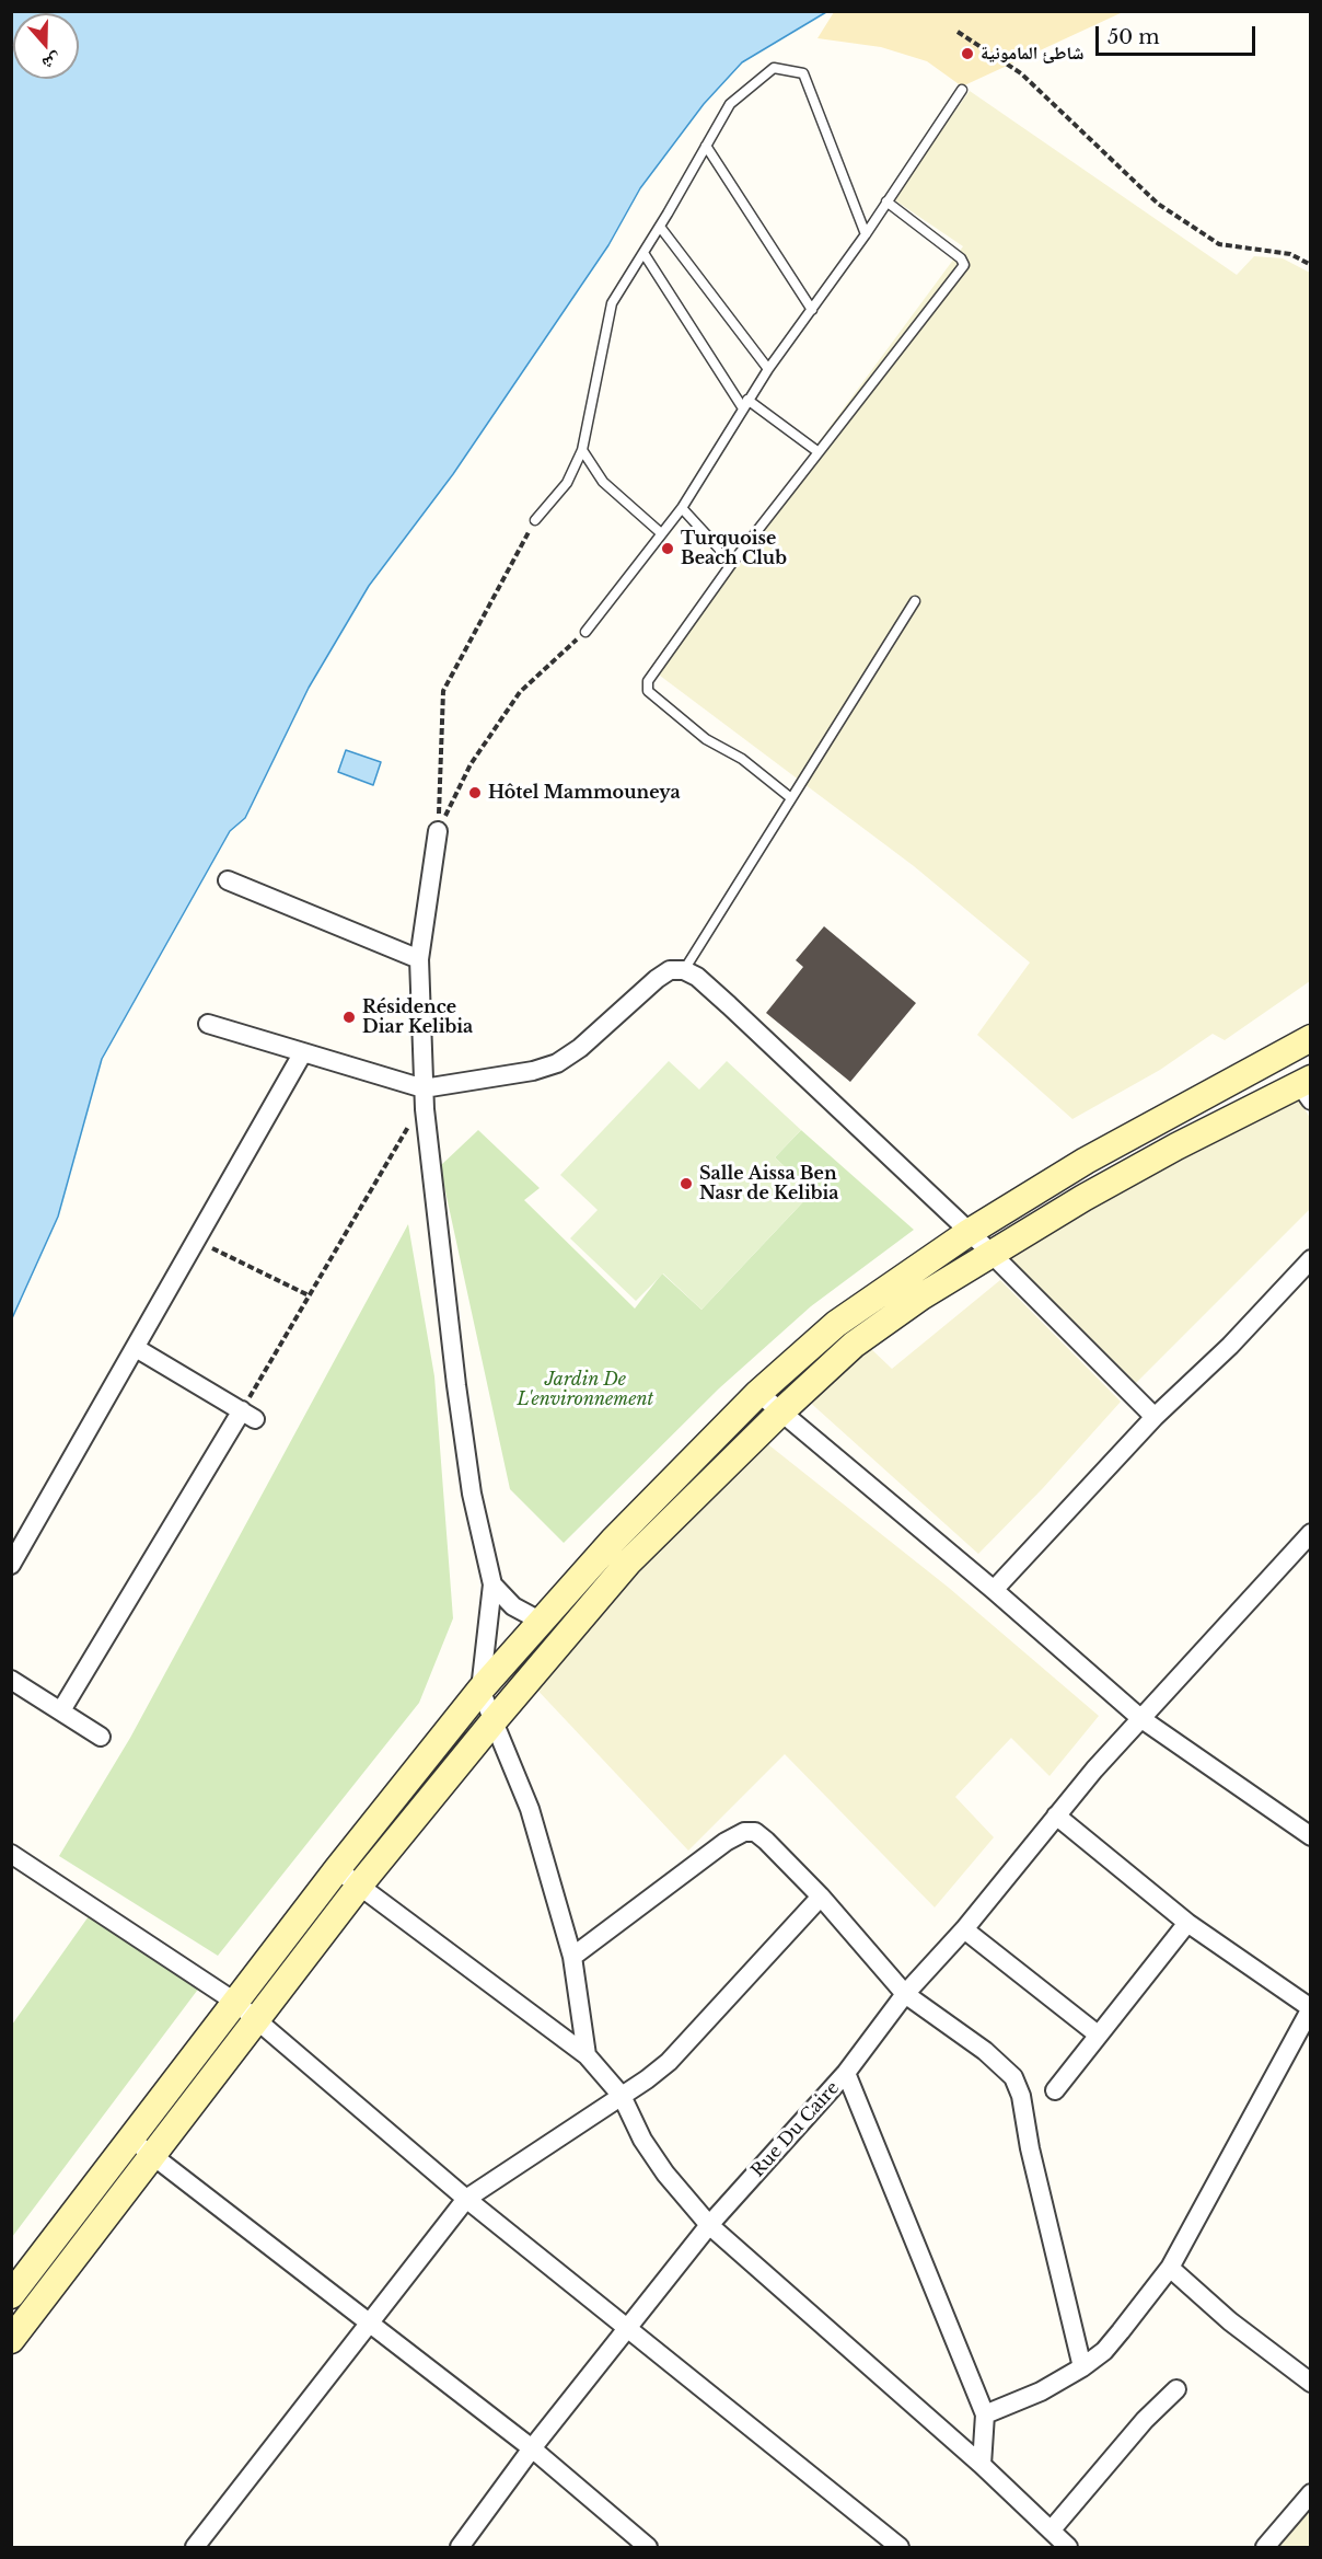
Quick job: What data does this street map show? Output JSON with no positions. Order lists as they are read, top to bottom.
{
  "streets": {
    "street": ["Rue Du Caire"]
  },
  "parks": ["Jardin De L'environnement"],
  "places": [
    "شاطئ المامونية",
    "Turquoise Beach Club",
    "Hôtel Mammouneya",
    "Résidence Diar Kelibia",
    "Salle Aissa Ben Nasr de Kelibia"
  ],
  "scale_bar": "50 m",
  "north": "bottom"
}
